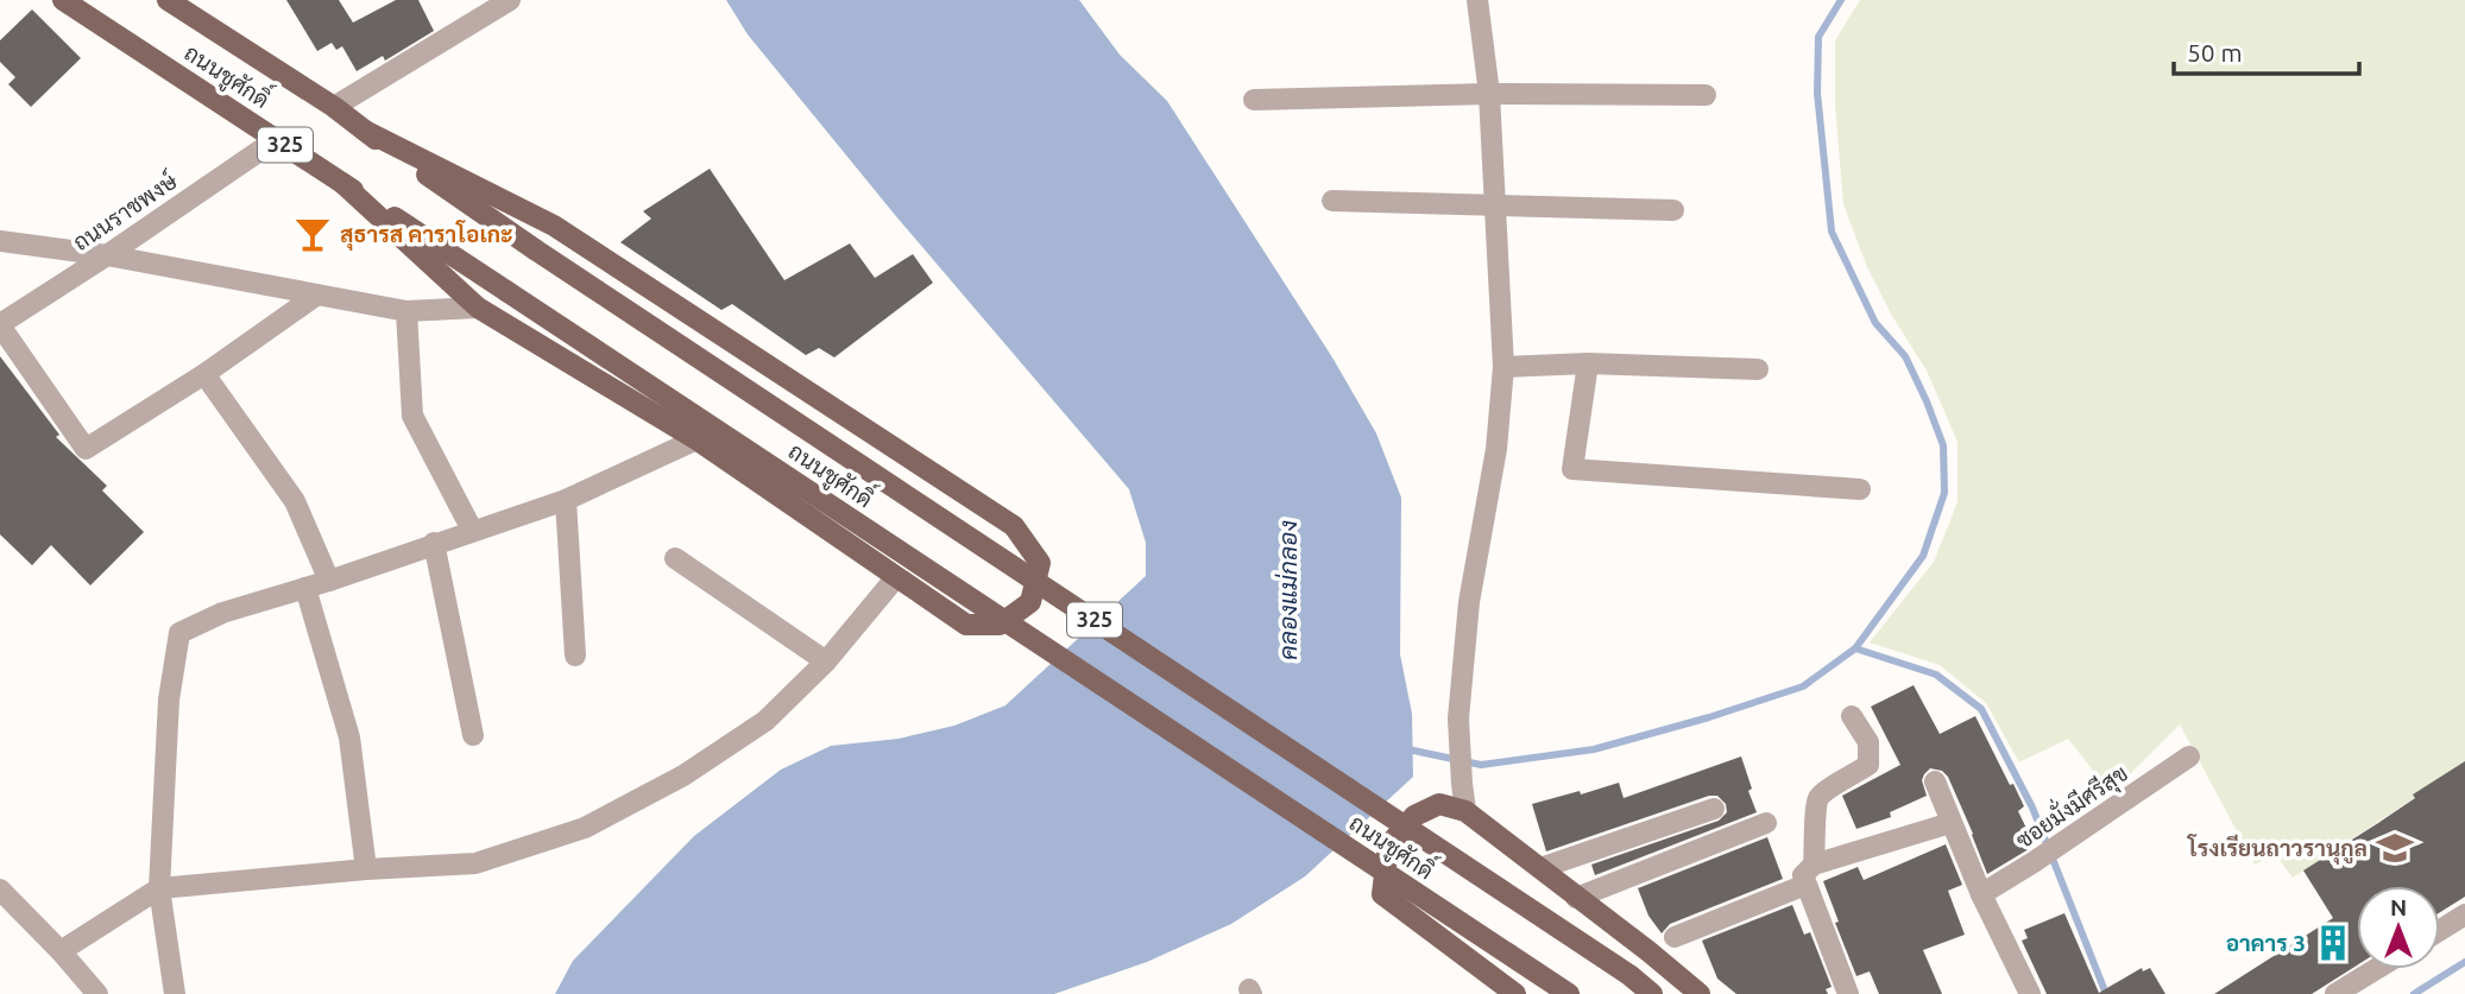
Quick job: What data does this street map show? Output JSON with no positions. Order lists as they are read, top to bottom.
{
  "streets": {
    "main road": ["ถนนชูศักดิ์", "325"],
    "street": ["ถนนราชพงษ์", "ซอยมั่งมีศรีสุข"]
  },
  "crossings": [
    ["ถนนชูศักดิ์", "ถนนราชพงษ์"]
  ],
  "water": ["คลองแม่กลอง"],
  "places": {
    "bar": ["สุธารส คาราโอเกะ"],
    "school or university": ["โรงเรียนถาวรานุกูล"],
    "building": ["อาคาร 3"]
  },
  "scale_bar": "50 m",
  "north": "top"
}
